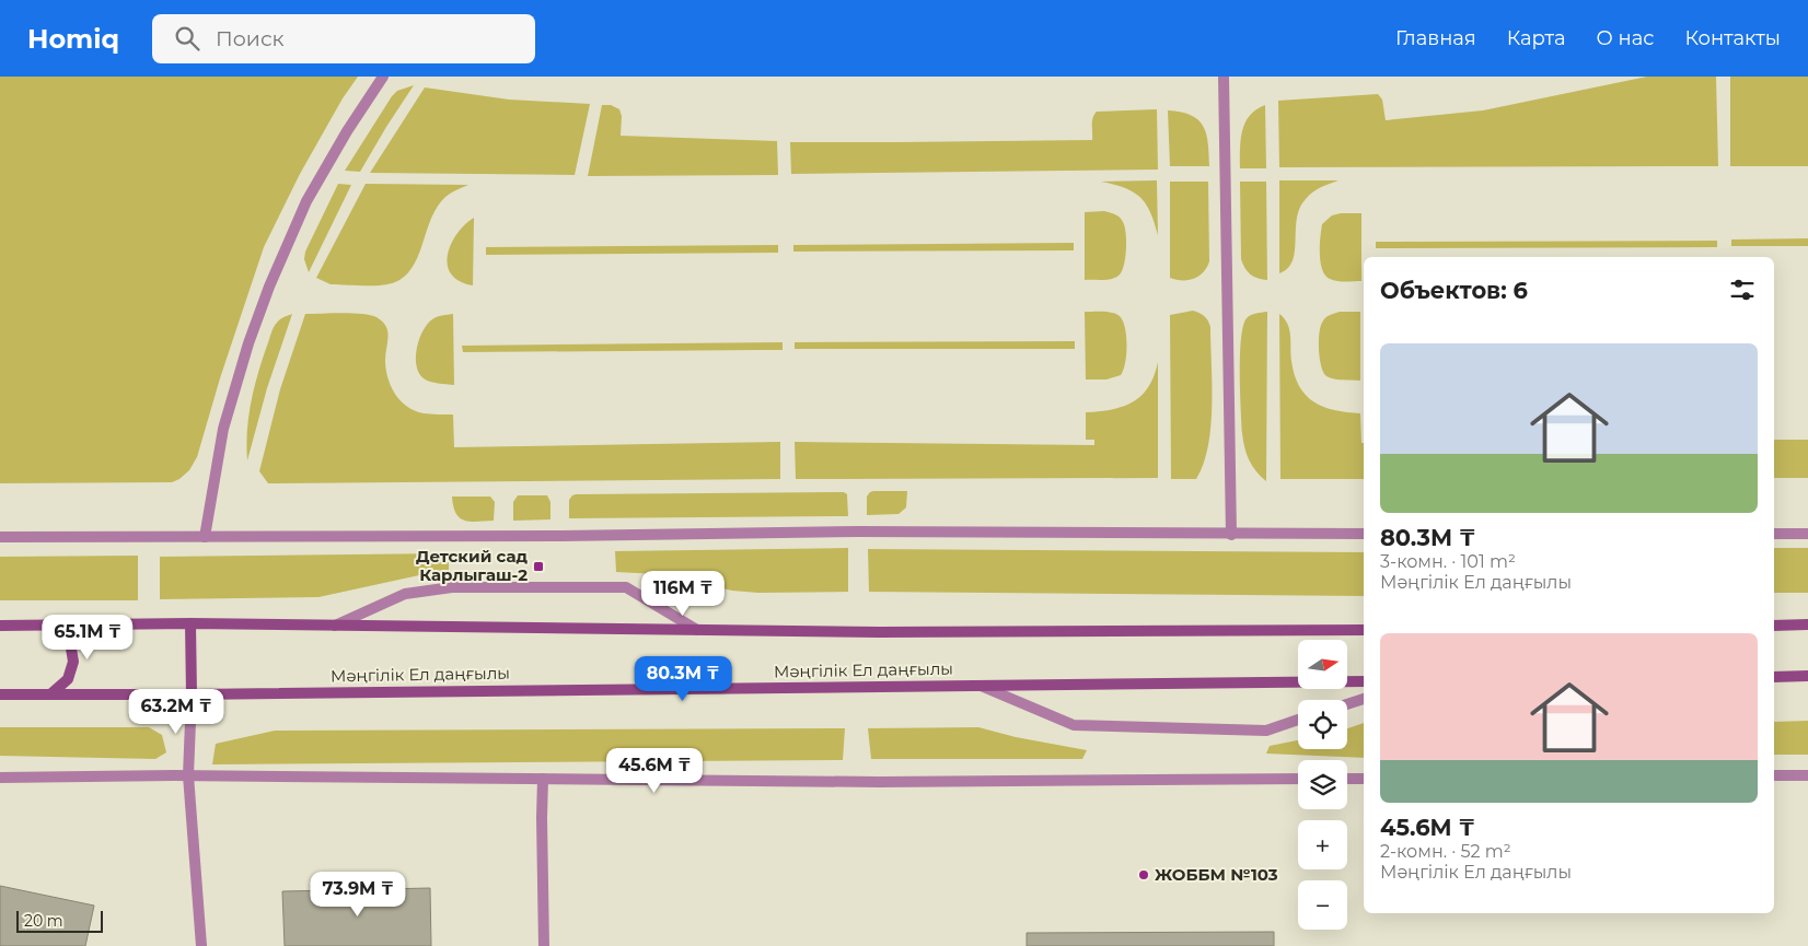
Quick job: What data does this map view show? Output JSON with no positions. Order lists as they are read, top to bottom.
{
  "streets": {
    "main road": ["Мәңгілік Ел даңғылы"]
  },
  "places": {
    "transit": ["Детский сад Карлыгаш-2"],
    "other": ["ЖОББМ №103"]
  },
  "scale_bar": "20 m",
  "north": "right",
  "page": {
    "header": "Homiq",
    "search": "Поиск",
    "nav": [
      "Главная",
      "Карта",
      "О нас",
      "Контакты"
    ],
    "heading": "Объектов: 6",
    "list": [
      {
        "name": "80.3M ₸",
        "note": "3-комн. · 101 m² · Мәңгілік Ел даңғылы"
      },
      {
        "name": "45.6M ₸",
        "note": "2-комн. · 52 m² · Мәңгілік Ел даңғылы"
      }
    ],
    "price": [
      "116M ₸",
      "65.1M ₸",
      "80.3M ₸",
      "63.2M ₸",
      "45.6M ₸",
      "73.9M ₸"
    ],
    "map_buttons": ["+", "−"],
    "scale": "20 m"
  }
}
